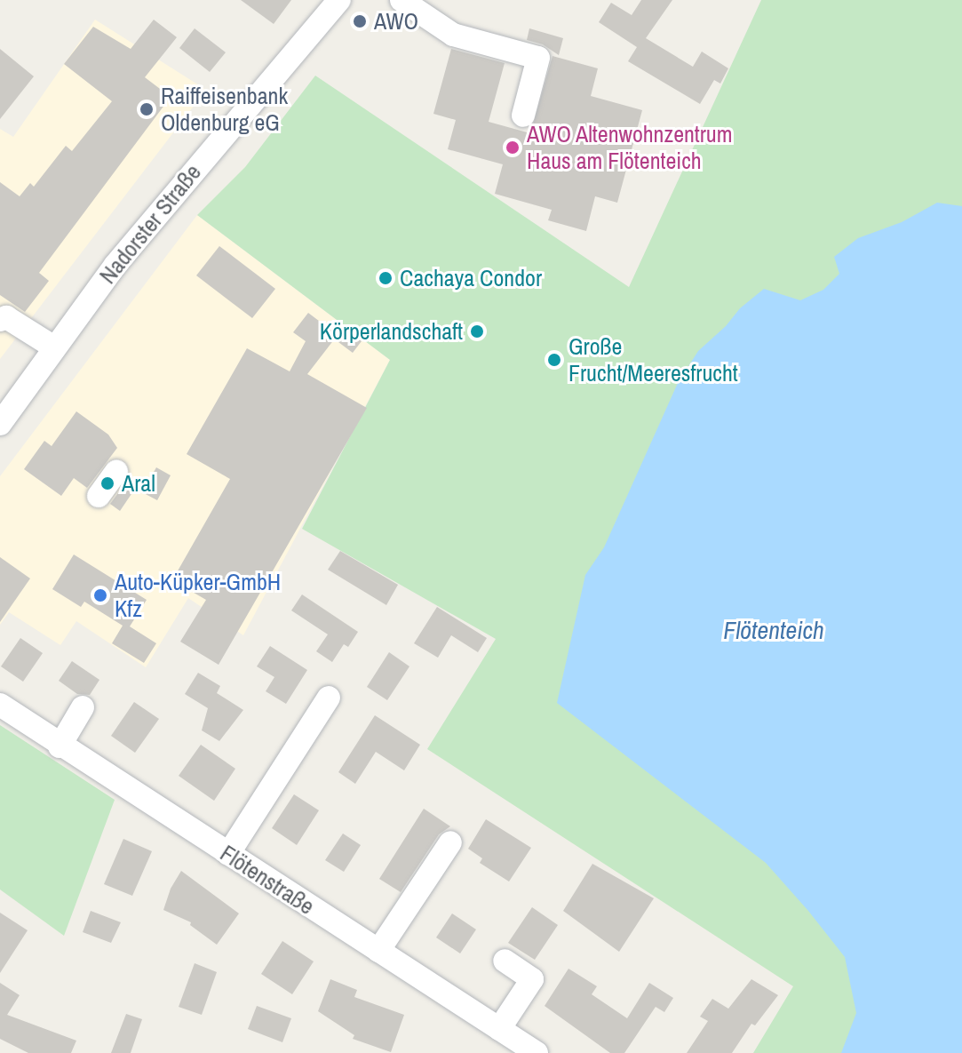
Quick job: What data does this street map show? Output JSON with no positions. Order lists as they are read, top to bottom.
{
  "streets": {
    "street": ["Nadorster Straße", "Flötenstraße"]
  },
  "water": ["Flötenteich"],
  "places": [
    "AWO",
    "Raiffeisenbank Oldenburg eG",
    "AWO Altenwohnzentrum Haus am Flötenteich",
    "Cachaya Condor",
    "Körperlandschaft",
    "Große Frucht/Meeresfrucht",
    "Aral",
    "Auto-Küpker-GmbH Kfz"
  ]
}
